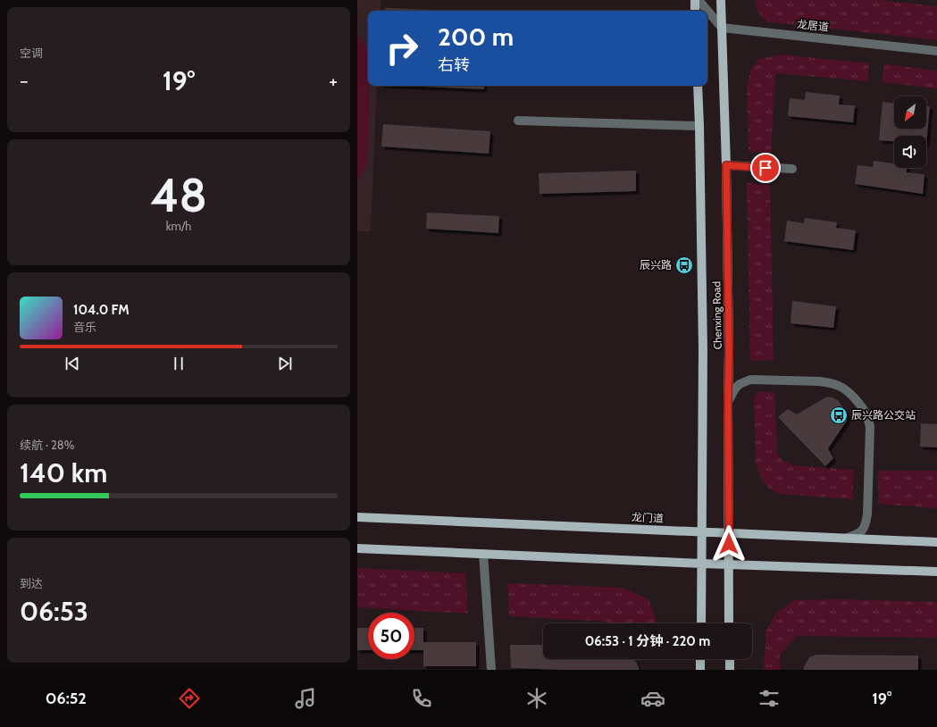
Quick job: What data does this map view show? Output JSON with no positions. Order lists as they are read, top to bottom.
{
  "streets": {
    "main road": ["Chenxing Road", "龙门道"],
    "street": ["龙居道"]
  },
  "crossings": [
    ["龙居道", "Chenxing Road"],
    ["Chenxing Road", "龙门道"]
  ],
  "places": {
    "bus stop": ["辰兴路", "辰兴路公交站"]
  },
  "north": "bottom left",
  "page": {
    "tile": [
      "空调",
      ["48", "km/h"],
      ["续航 · 28%", "140 km"],
      ["到达", "06:53"]
    ],
    "turn": ["200 m", "右转"],
    "heat": ["−", "19°", "+"],
    "song": ["104.0 FM", "音乐"],
    "limit": "50",
    "trip": "06:53 · 1 分钟 · 220 m",
    "tabs": ["06:52", "19°"]
  }
}
